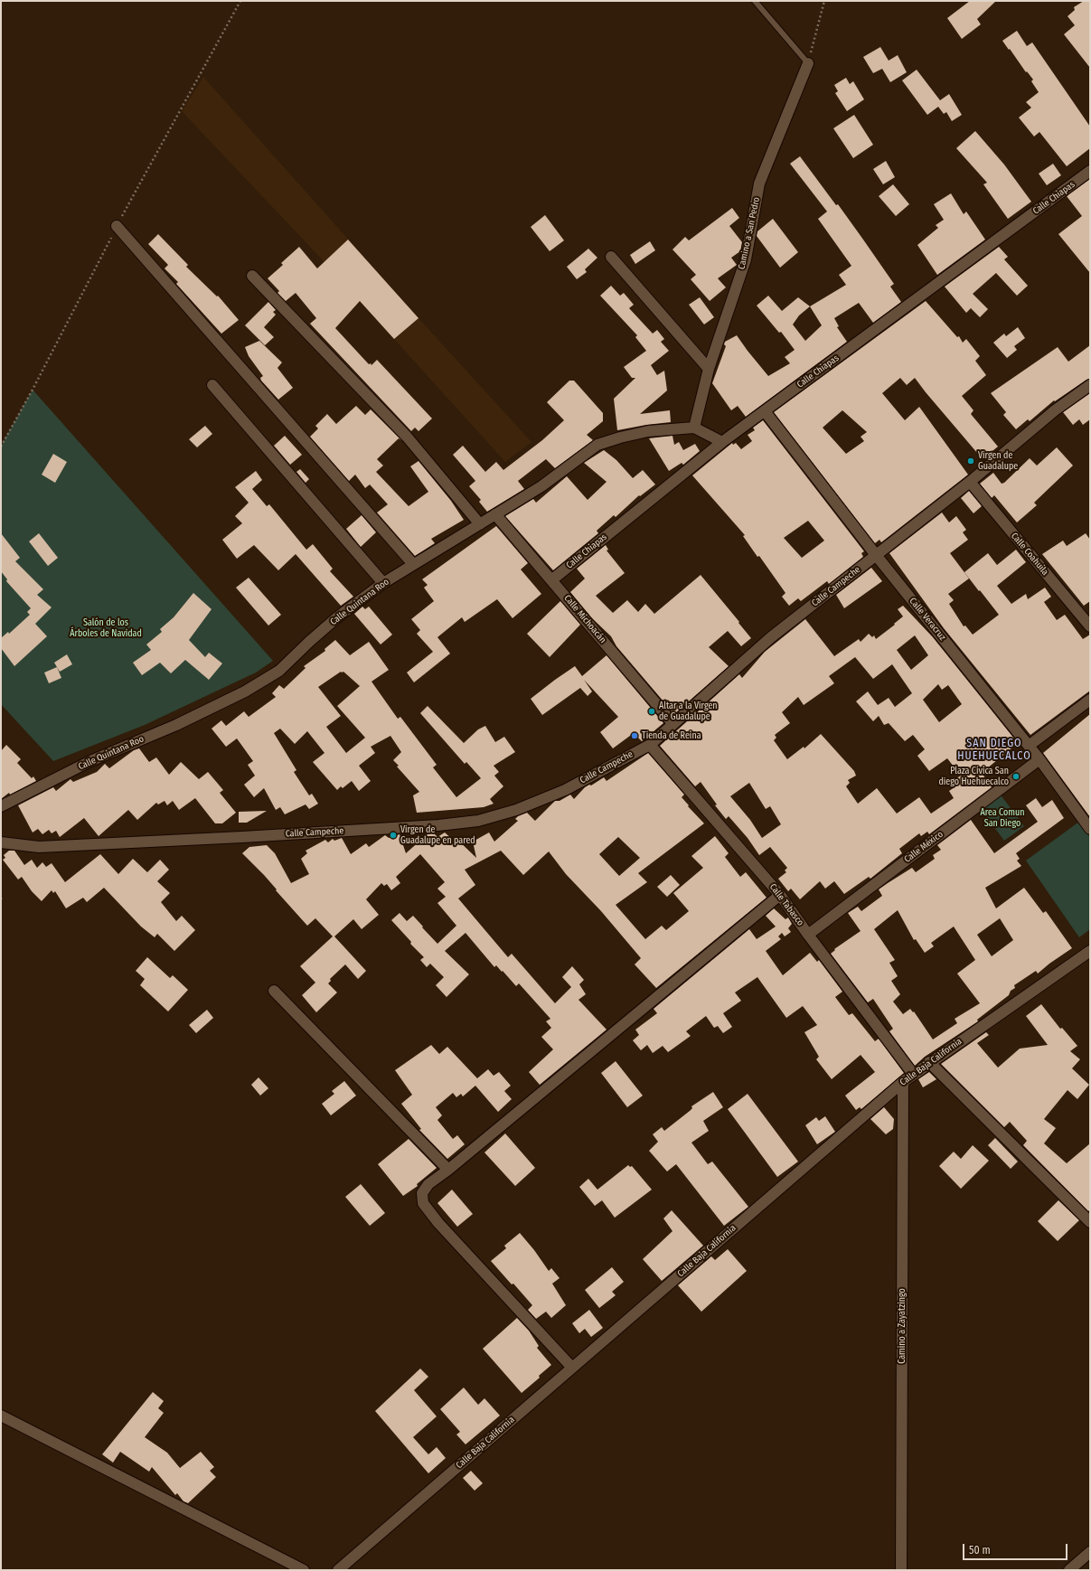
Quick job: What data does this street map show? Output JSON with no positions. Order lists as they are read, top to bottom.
{
  "streets": {
    "street": [
      "Calle Chiapas",
      "Camino a San Pedro",
      "Calle Coahuila",
      "Calle Campeche",
      "Calle Quintana Roo",
      "Calle Michoacán",
      "Calle Veracruz",
      "Calle México",
      "Calle Tabasco",
      "Calle Baja California",
      "Camino a Zayatzingo"
    ]
  },
  "crossings": [
    ["Calle Chiapas", "Calle Michoacán"],
    ["Calle Chiapas", "Calle Veracruz"],
    ["Camino a San Pedro", "Calle Quintana Roo"],
    ["Calle Coahuila", "Calle Campeche"],
    ["Calle Campeche", "Calle Michoacán"],
    ["Calle Campeche", "Calle Veracruz"],
    ["Calle Campeche", "Calle Tabasco"],
    ["Calle Quintana Roo", "Calle Michoacán"],
    ["Calle Veracruz", "Calle México"],
    ["Calle México", "Calle Tabasco"],
    ["Calle Tabasco", "Calle Baja California"],
    ["Calle Baja California", "Camino a Zayatzingo"]
  ],
  "districts": ["SAN DIEGO HUEHUECALCO"],
  "parks": ["Salón de los Árboles de Navidad", "Area Comun San Diego"],
  "places": [
    "Virgen de Guadalupe",
    "Altar a la Virgen de Guadalupe",
    "Tienda de Reina",
    "Plaza Civica San diego Huehuecalco",
    "Virgen de Guadalupe en pared"
  ],
  "scale_bar": "50 m"
}
